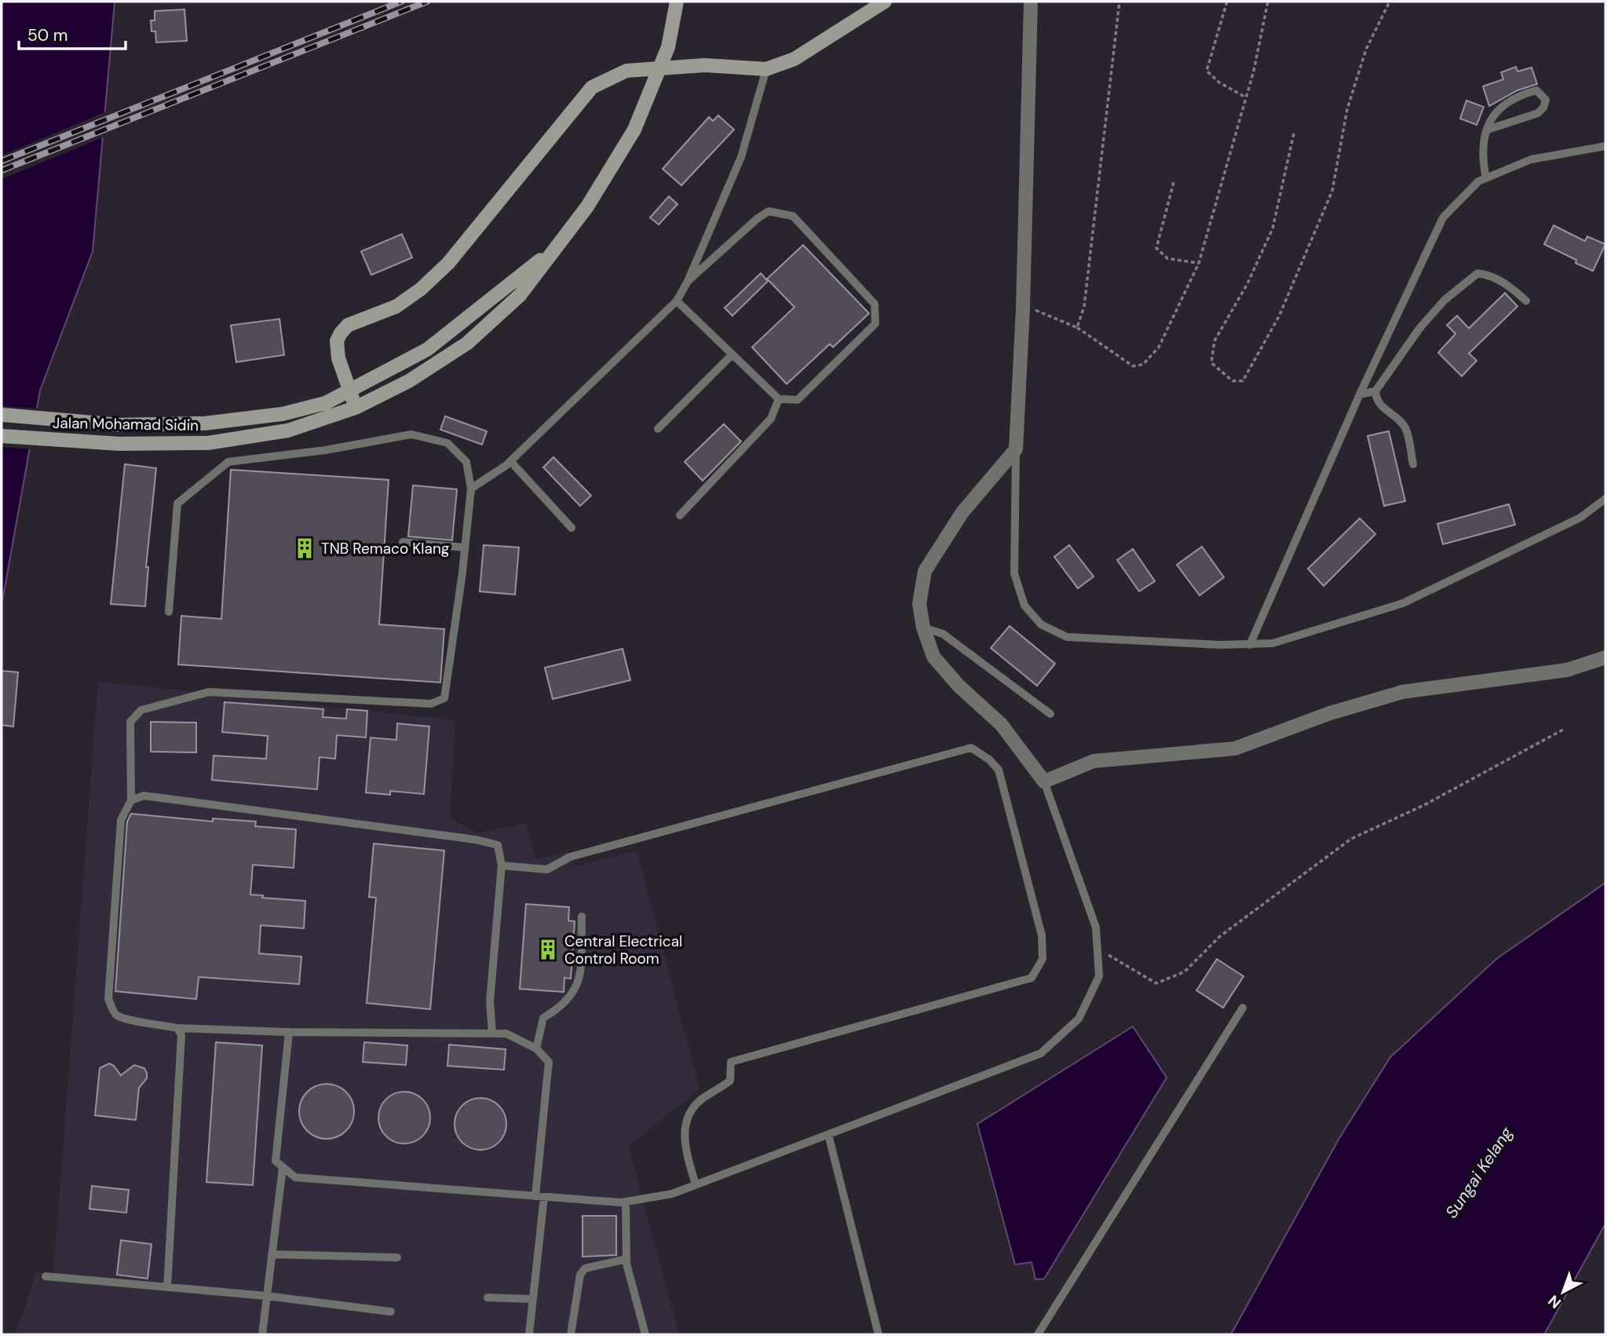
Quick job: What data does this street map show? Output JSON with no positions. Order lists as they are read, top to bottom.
{
  "streets": {
    "main road": ["Jalan Mohamad Sidin"]
  },
  "water": ["Sungai Kelang"],
  "places": {
    "building": ["TNB Remaco Klang", "Central Electrical Control Room"]
  },
  "scale_bar": "50 m",
  "north": "bottom left"
}
